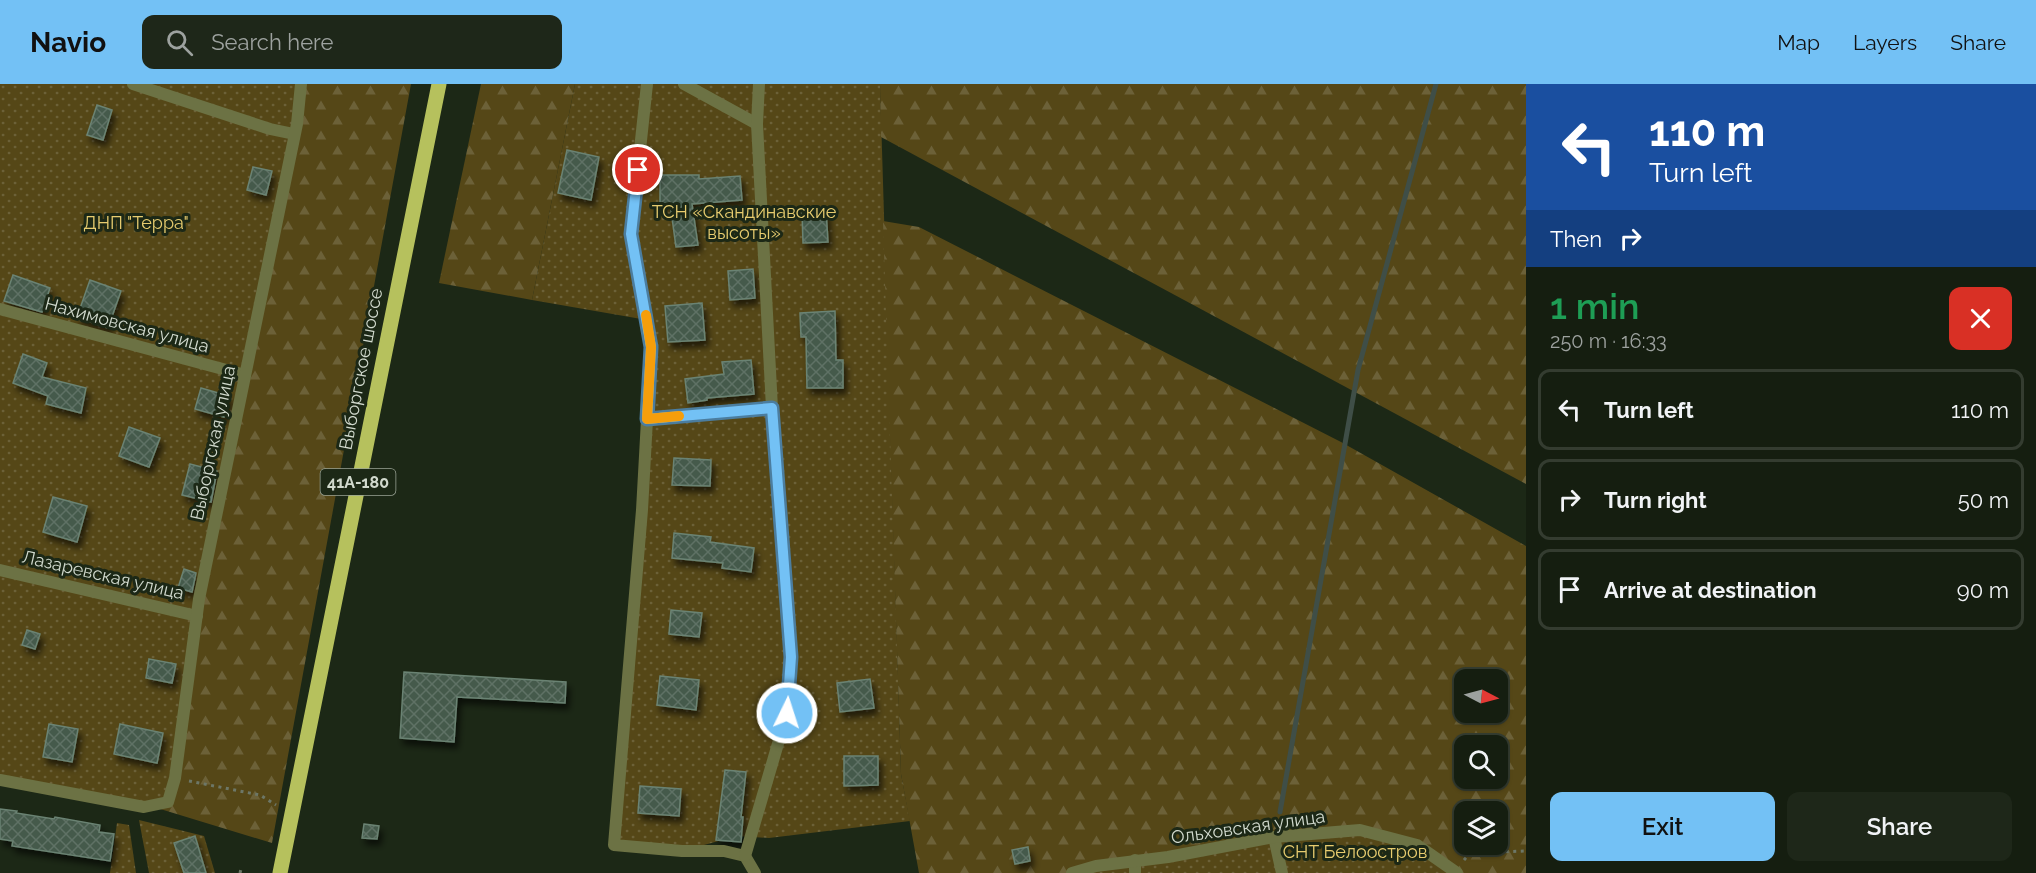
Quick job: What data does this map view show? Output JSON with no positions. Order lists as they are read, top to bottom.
{
  "streets": {
    "main road": ["Выборгское шоссе", "41А-180"],
    "street": [
      "Нахимовская улица",
      "Выборгская улица",
      "Лазаревская улица",
      "Ольховская улица"
    ]
  },
  "crossings": [
    ["Нахимовская улица", "Выборгская улица"],
    ["Выборгская улица", "Лазаревская улица"]
  ],
  "parks": ["ТСН «Скандинавские высоты»", "ДНП \"Терра\"", "СНТ Белоостров"],
  "north": "right",
  "page": {
    "header": "Navio",
    "search": "Search here",
    "nav": ["Map", "Layers", "Share"],
    "turn": ["110 m", "Turn left"],
    "then": "Then",
    "heading": ["1 min", "250 m · 16:33"],
    "list": [
      {
        "name": "Turn left",
        "value": "110 m"
      },
      {
        "name": "Turn right",
        "value": "50 m"
      },
      {
        "name": "Arrive at destination",
        "value": "90 m"
      }
    ],
    "buttons": ["Exit", "Share"]
  }
}
